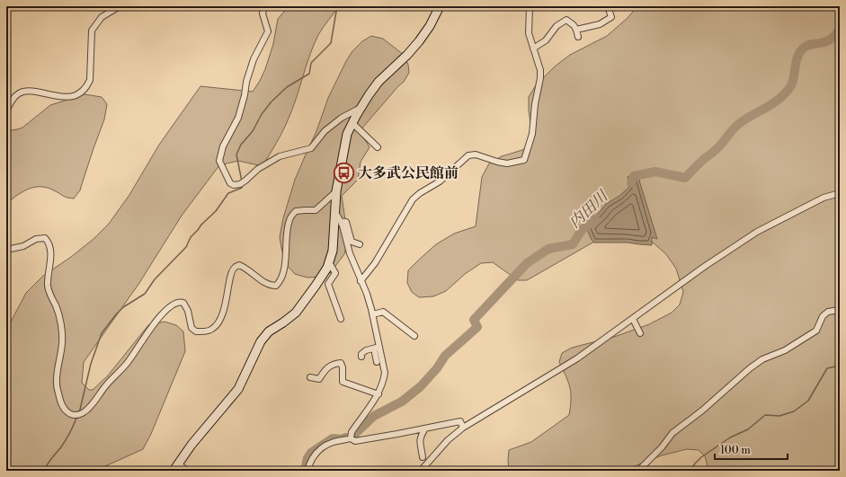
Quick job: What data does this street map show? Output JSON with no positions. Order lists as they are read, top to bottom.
{
  "water": ["内田川"],
  "places": {
    "bus stop": ["大多武公民館前"]
  },
  "scale_bar": "100 m"
}
